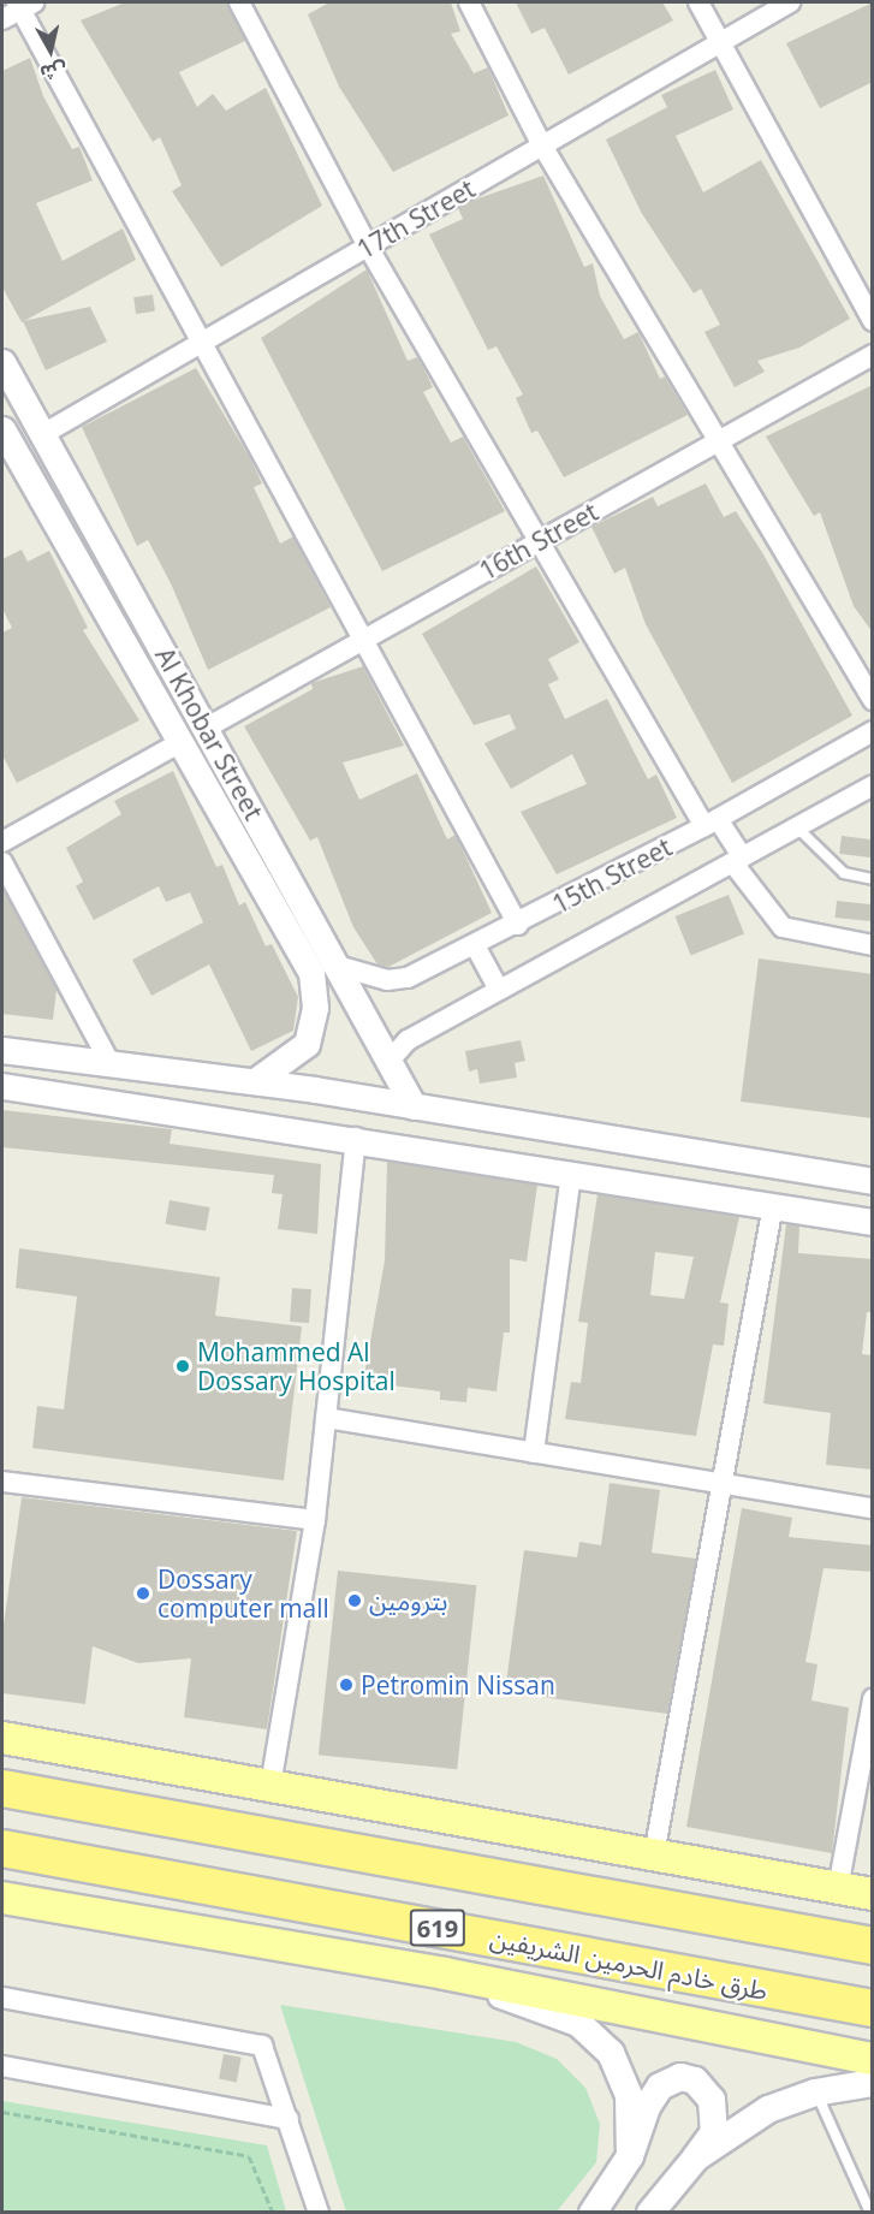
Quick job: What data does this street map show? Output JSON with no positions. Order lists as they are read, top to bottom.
{
  "streets": {
    "highway": ["619", "طرق خادم الحرمين الشريفين"],
    "street": [
      "17th Street",
      "16th Street",
      "Al Khobar Street",
      "15th Street"
    ]
  },
  "crossings": [
    ["17th Street", "Al Khobar Street"],
    ["16th Street", "Al Khobar Street"],
    ["Al Khobar Street", "15th Street"]
  ],
  "places": [
    "Mohammed Al Dossary Hospital",
    "Dossary computer mall",
    "بترومين",
    "Petromin Nissan"
  ],
  "north": "bottom"
}
